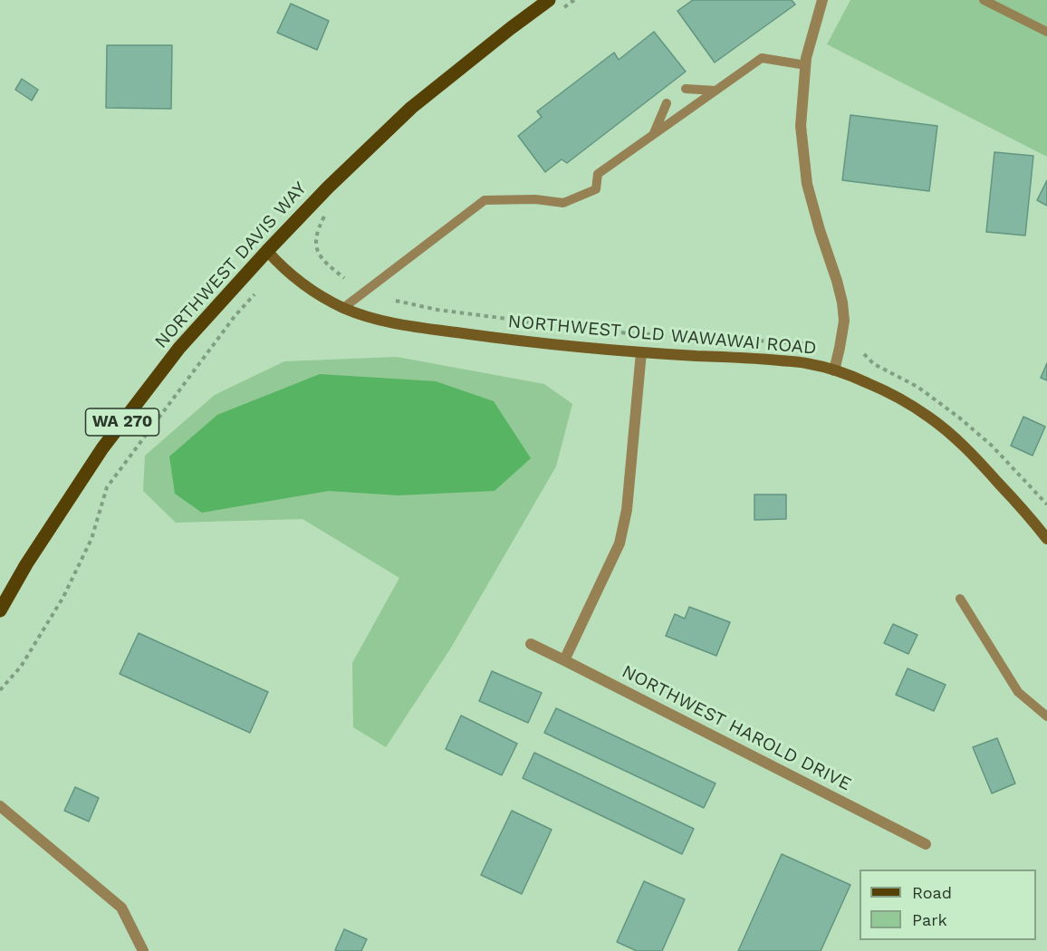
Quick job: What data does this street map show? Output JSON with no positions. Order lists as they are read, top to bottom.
{
  "streets": {
    "main road": ["NORTHWEST DAVIS WAY", "NORTHWEST OLD WAWAWAI ROAD", "WA 270"],
    "street": ["NORTHWEST HAROLD DRIVE"]
  },
  "crossings": [
    ["NORTHWEST DAVIS WAY", "NORTHWEST OLD WAWAWAI ROAD"]
  ],
  "legend": ["Road", "Park"]
}
